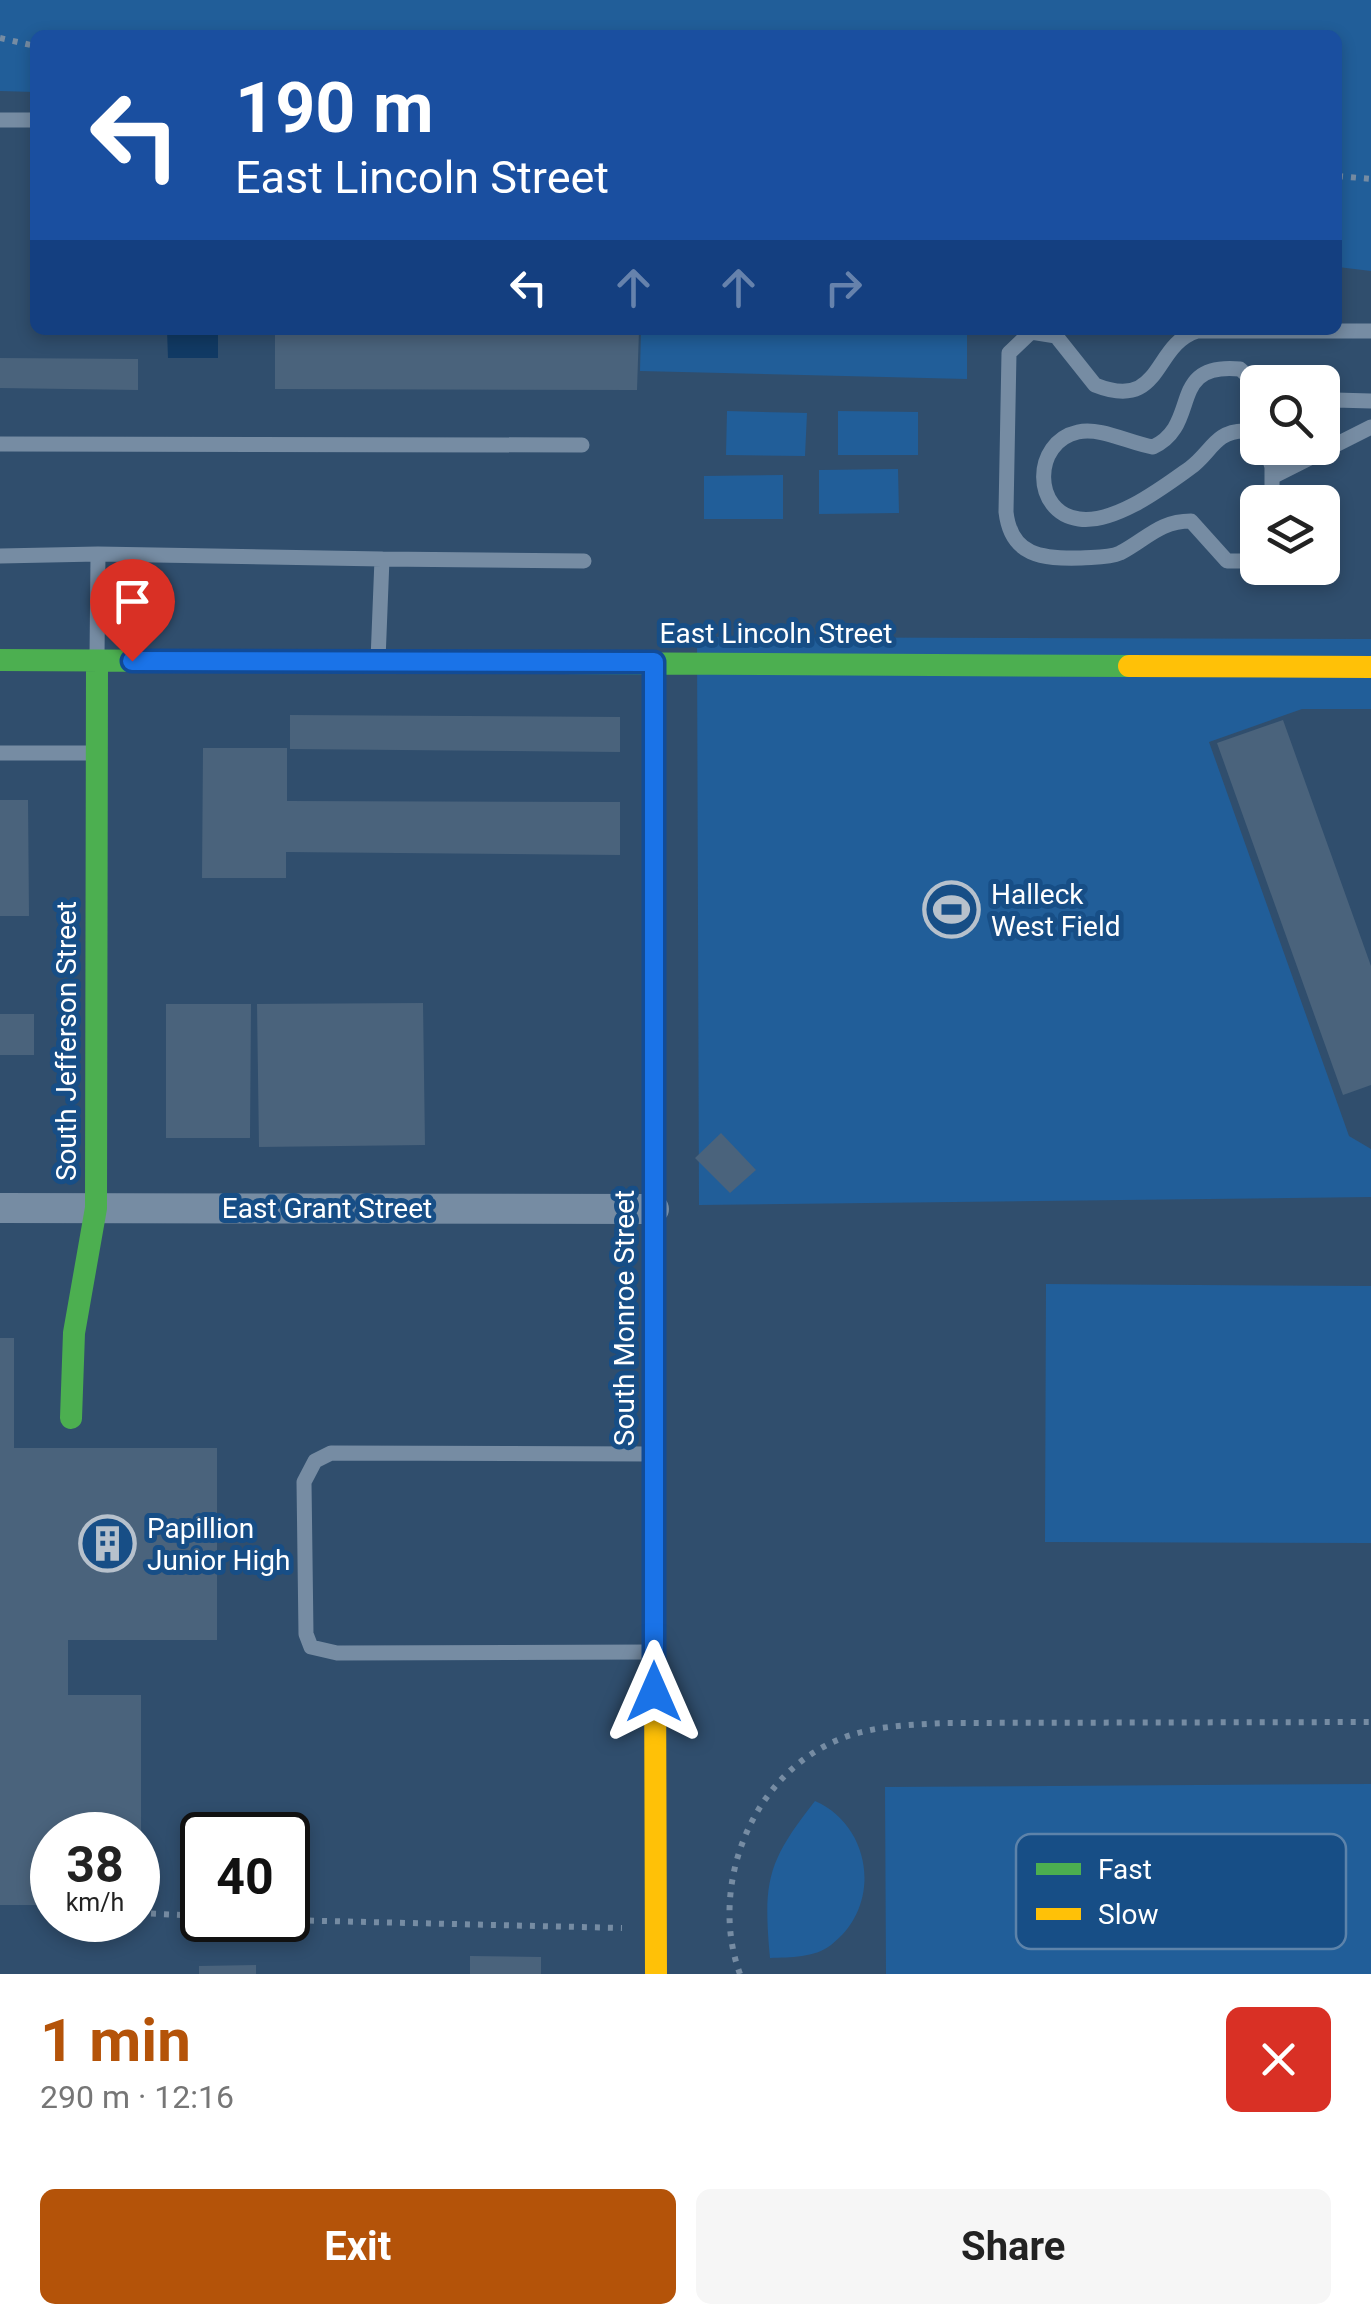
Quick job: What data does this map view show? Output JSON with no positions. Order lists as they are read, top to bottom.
{
  "streets": {
    "street": [
      "East Lincoln Street",
      "South Jefferson Street",
      "East Grant Street",
      "South Monroe Street"
    ]
  },
  "crossings": [
    ["East Lincoln Street", "South Jefferson Street"],
    ["East Lincoln Street", "South Monroe Street"],
    ["South Jefferson Street", "East Grant Street"],
    ["East Grant Street", "South Monroe Street"]
  ],
  "places": {
    "sports": ["Halleck West Field"],
    "building": ["Papillion Junior High"]
  },
  "legend": ["Fast", "Slow"],
  "page": {
    "turn": ["190 m", "East Lincoln Street"],
    "speed": "38 km/h",
    "limit": "40",
    "heading": ["1 min", "290 m · 12:16"],
    "buttons": ["Exit", "Share"]
  }
}
